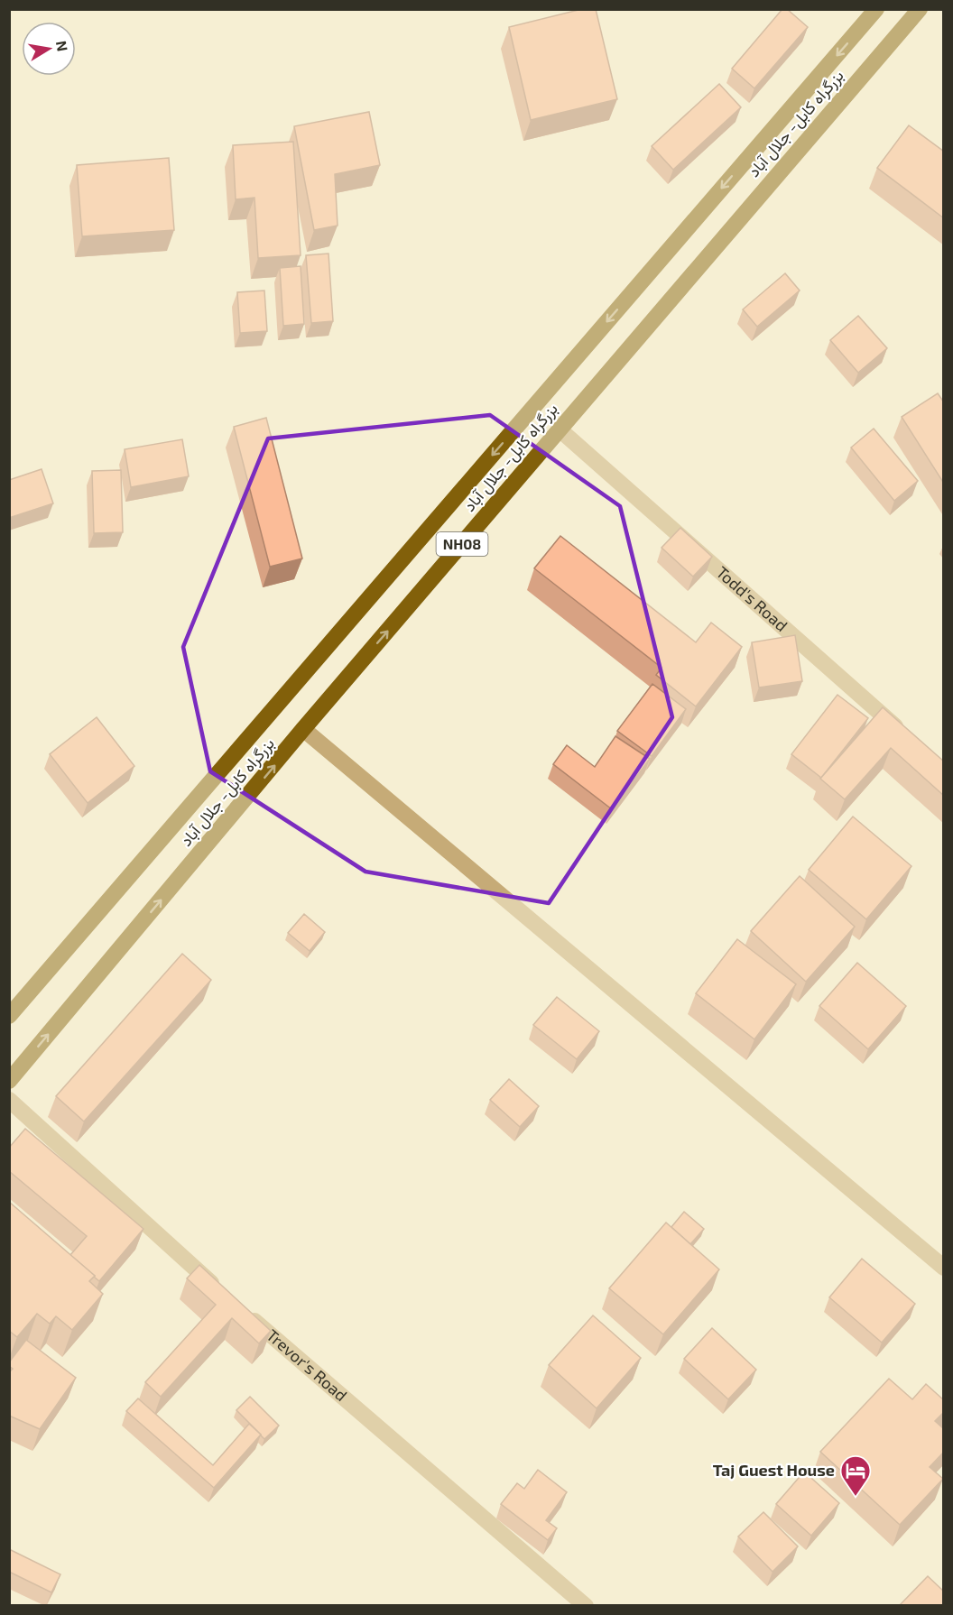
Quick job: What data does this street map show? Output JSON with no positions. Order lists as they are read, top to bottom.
{
  "streets": {
    "highway": ["بزرگراه کابل- جلال آباد", "NH08"],
    "street": ["Todd's Road", "Trevor's Road"]
  },
  "crossings": [
    ["بزرگراه کابل- جلال آباد", "Todd's Road"]
  ],
  "places": {
    "hotel": ["Taj Guest House"]
  },
  "north": "right"
}
